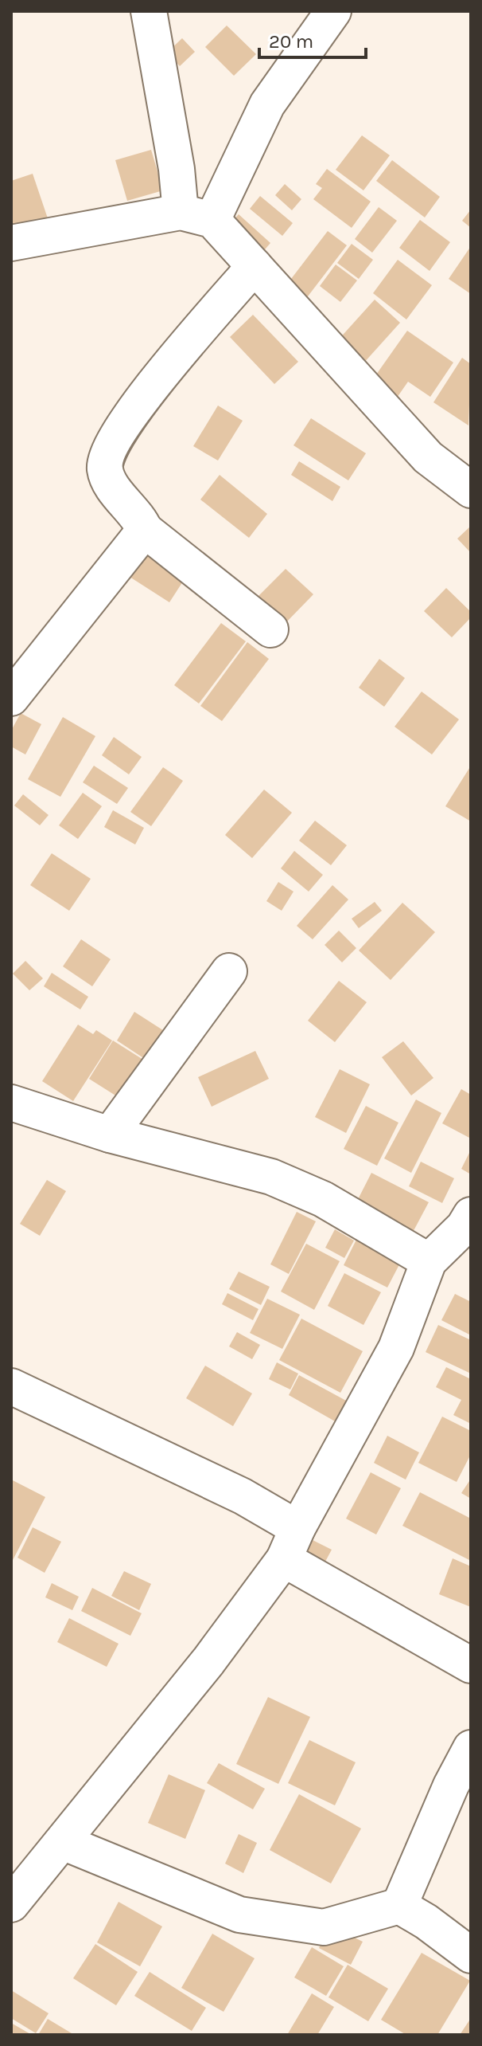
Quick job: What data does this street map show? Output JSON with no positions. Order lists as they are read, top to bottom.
{
  "scale_bar": "20 m"
}
